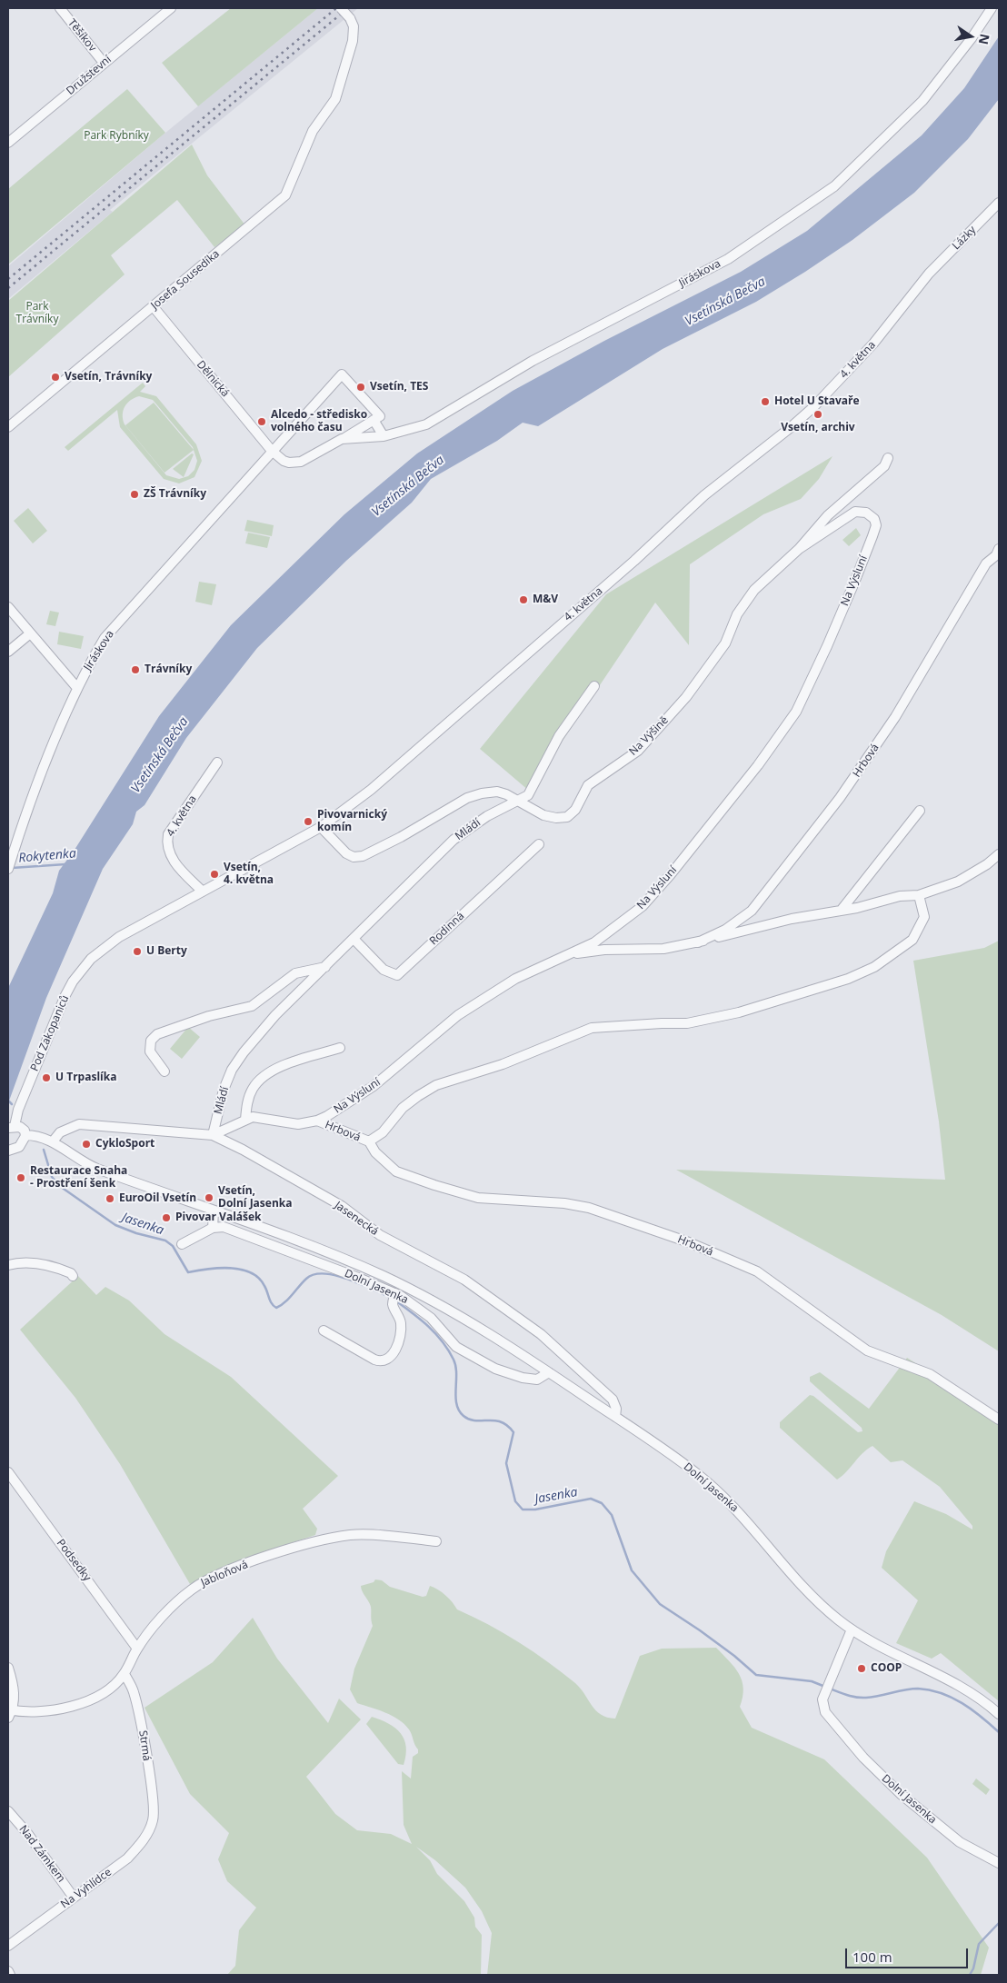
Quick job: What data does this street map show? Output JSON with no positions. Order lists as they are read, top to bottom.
{
  "streets": {
    "street": [
      "Těšíkov",
      "Družstevní",
      "Lázky",
      "Jiráskova",
      "Josefa Sousedíka",
      "4. května",
      "Dělnická",
      "Na Výsluní",
      "Na Výšině",
      "Hrbová",
      "Mládí",
      "Rodinná",
      "Pod Zakopaniců",
      "Jasenecká",
      "Dolní Jasenka",
      "Podsedky",
      "Jabloňová",
      "Strmá",
      "Nad Zámkem",
      "Na Vyhlídce"
    ]
  },
  "crossings": [
    ["Těšíkov", "Družstevní"],
    ["Lázky", "4. května"],
    ["Jiráskova", "Dělnická"],
    ["Josefa Sousedíka", "Dělnická"],
    ["4. května", "Na Výšině"],
    ["4. května", "Pod Zakopaniců"],
    ["Na Výsluní", "Na Výšině"],
    ["Na Výsluní", "Hrbová"],
    ["Na Výsluní", "Mládí"],
    ["Na Výsluní", "Jasenecká"],
    ["Na Výšině", "Mládí"],
    ["Mládí", "Rodinná"],
    ["Mládí", "Jasenecká"],
    ["Jasenecká", "Dolní Jasenka"],
    ["Podsedky", "Jabloňová"],
    ["Jabloňová", "Strmá"],
    ["Strmá", "Na Vyhlídce"],
    ["Nad Zámkem", "Na Vyhlídce"]
  ],
  "water": ["Vsetínská Bečva", "Rokytenka", "Jasenka"],
  "parks": ["Park Rybníky", "Park Trávníky"],
  "places": [
    "Vsetín, Trávníky",
    "Vsetín, TES",
    "Hotel U Stavaře",
    "Vsetín, archiv",
    "Alcedo - středisko volného času",
    "ZŠ Trávníky",
    "M&V",
    "Trávníky",
    "Pivovarnický komín",
    "Vsetín, 4. května",
    "U Berty",
    "U Trpaslíka",
    "CykloSport",
    "Restaurace Snaha - Prostření šenk",
    "Vsetín, Dolní Jasenka",
    "EuroOil Vsetín",
    "Pivovar Valášek",
    "COOP"
  ],
  "scale_bar": "100 m",
  "north": "right"
}
